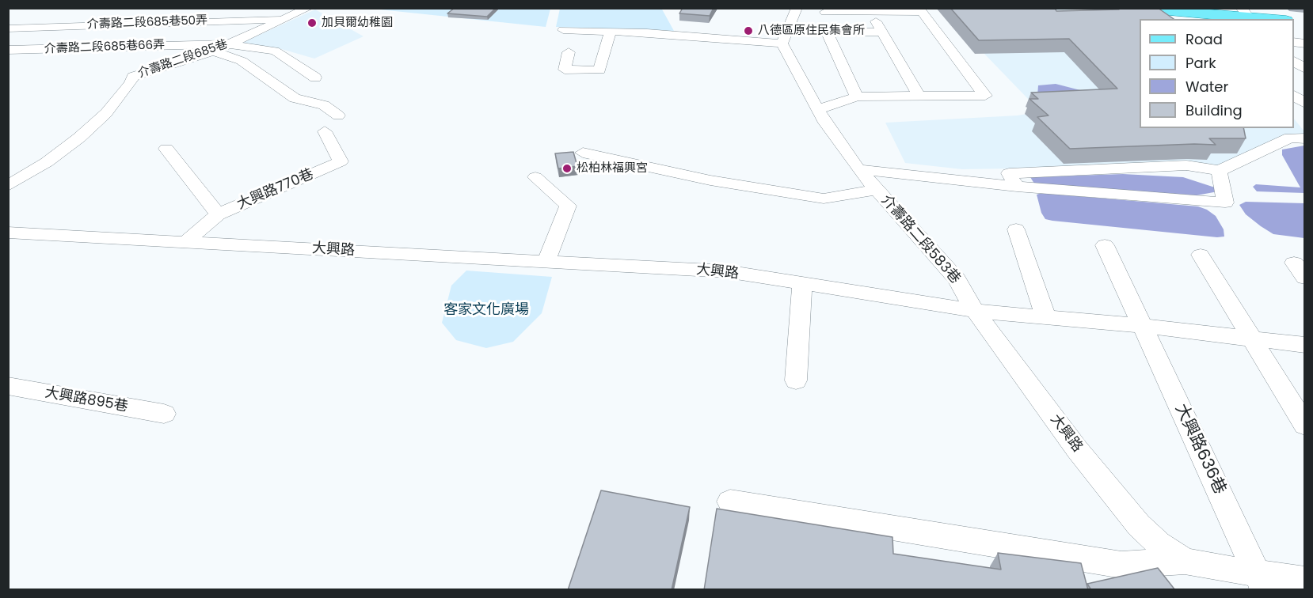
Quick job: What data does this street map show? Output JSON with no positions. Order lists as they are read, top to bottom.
{
  "streets": {
    "street": [
      "介壽路二段685巷50弄",
      "介壽路二段685巷66弄",
      "介壽路二段685巷",
      "大興路770巷",
      "介壽路二段583巷",
      "大興路",
      "大興路895巷",
      "大興路636巷"
    ]
  },
  "crossings": [
    ["介壽路二段685巷50弄", "介壽路二段685巷"],
    ["介壽路二段685巷66弄", "介壽路二段685巷"],
    ["大興路770巷", "大興路"],
    ["介壽路二段583巷", "大興路"],
    ["大興路", "大興路636巷"]
  ],
  "parks": ["客家文化廣場"],
  "places": ["加貝爾幼稚園", "八德區原住民集會所", "松柏林福興宮"],
  "legend": [
    "Road",
    "Park",
    "Water",
    "Building"
  ]
}
